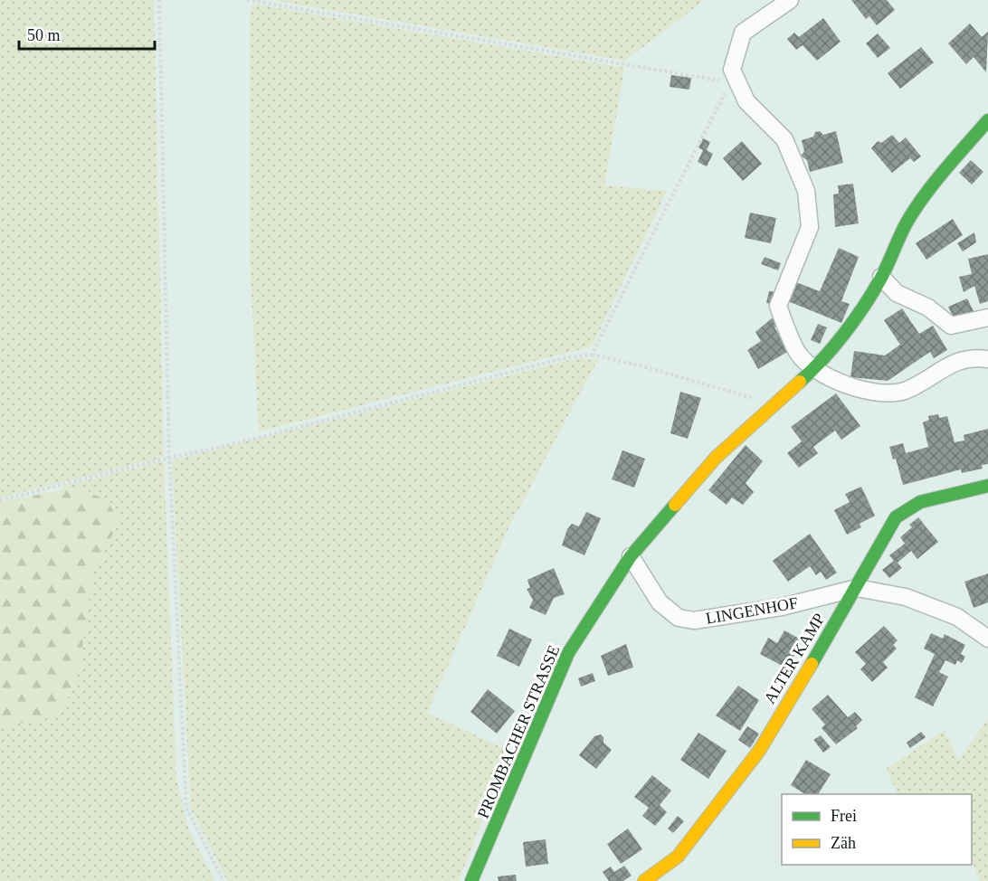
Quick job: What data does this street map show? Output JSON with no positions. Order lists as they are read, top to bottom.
{
  "streets": {
    "street": ["LINGENHOF", "ALTER KAMP", "PROMBACHER STRASSE"]
  },
  "crossings": [
    ["LINGENHOF", "ALTER KAMP"],
    ["LINGENHOF", "PROMBACHER STRASSE"]
  ],
  "legend": ["Frei", "Zäh"],
  "scale_bar": "50 m"
}
